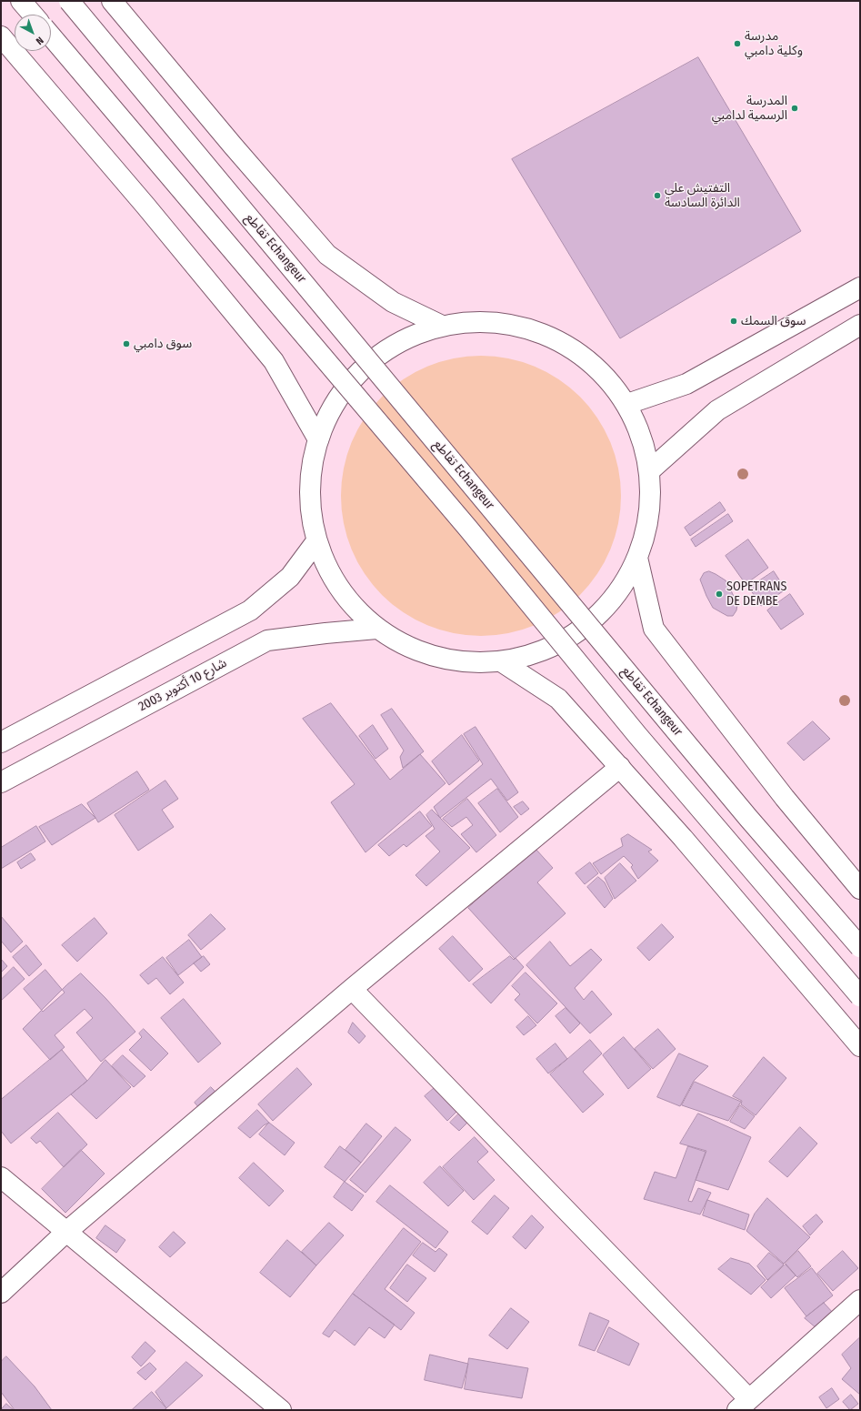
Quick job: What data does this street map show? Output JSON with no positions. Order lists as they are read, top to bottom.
{
  "streets": {
    "main road": ["تقاطع Echangeur", "شارع 10 أكتوبر 2003"]
  },
  "places": [
    "مدرسة وكلية دامبي",
    "المدرسة الرسمية لدامبي",
    "التفتيش على الدائرة السادسة",
    "سوق السمك",
    "سوق دامبي",
    "SOPETRANS DE DEMBE"
  ],
  "north": "bottom right"
}
